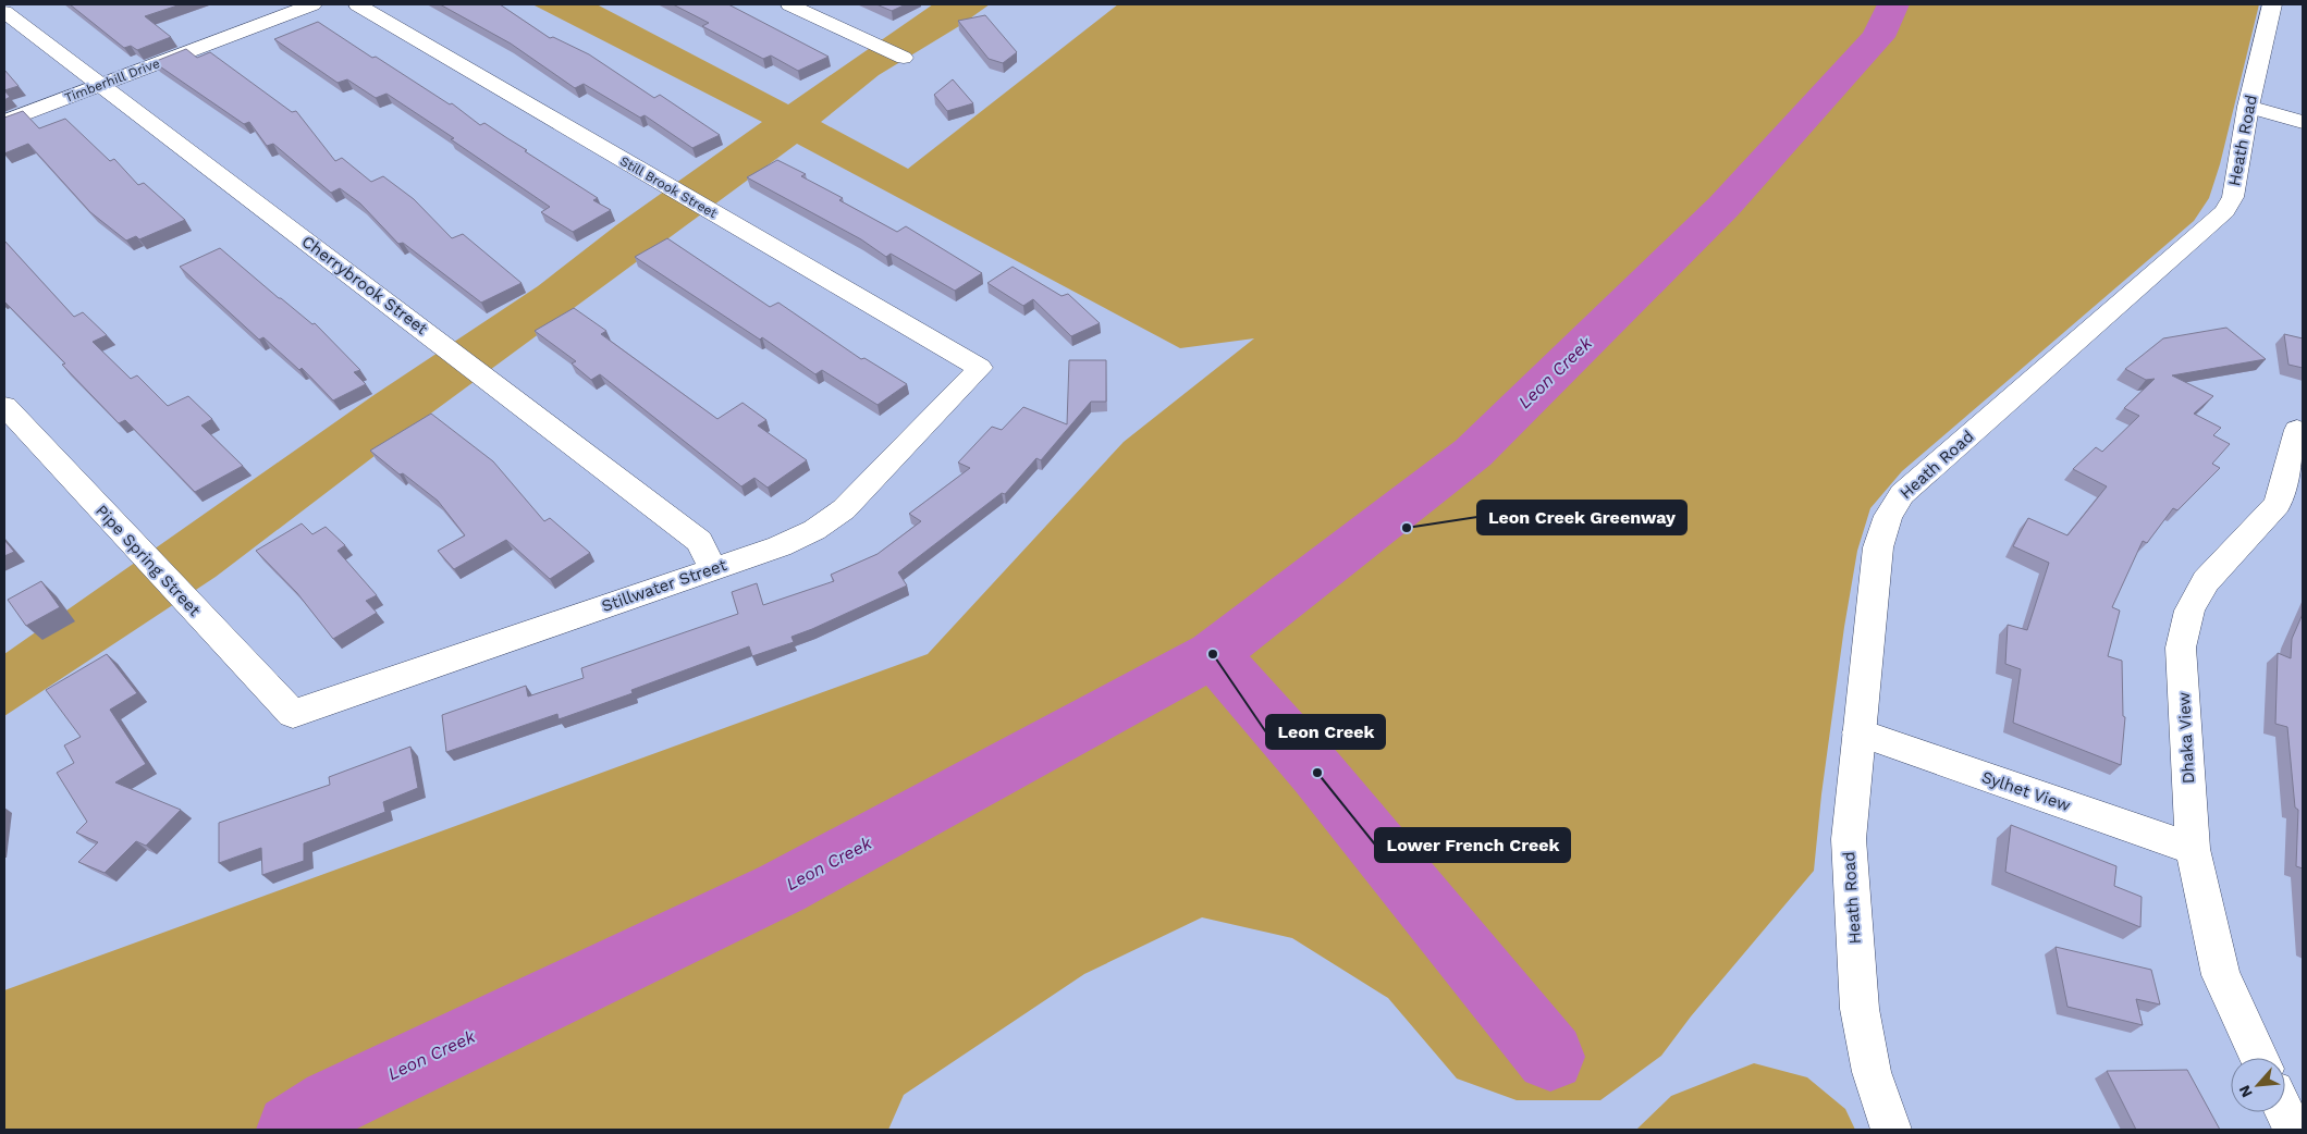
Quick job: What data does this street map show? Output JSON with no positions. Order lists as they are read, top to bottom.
{
  "streets": {
    "street": [
      "Timberhill Drive",
      "Heath Road",
      "Still Brook Street",
      "Cherrybrook Street",
      "Pipe Spring Street",
      "Stillwater Street",
      "Dhaka View",
      "Sylhet View"
    ]
  },
  "crossings": [
    ["Timberhill Drive", "Cherrybrook Street"],
    ["Heath Road", "Sylhet View"],
    ["Still Brook Street", "Stillwater Street"],
    ["Cherrybrook Street", "Stillwater Street"],
    ["Pipe Spring Street", "Stillwater Street"],
    ["Dhaka View", "Sylhet View"]
  ],
  "water": ["Leon Creek"],
  "places": ["Leon Creek Greenway", "Leon Creek", "Lower French Creek"],
  "north": "bottom left"
}
